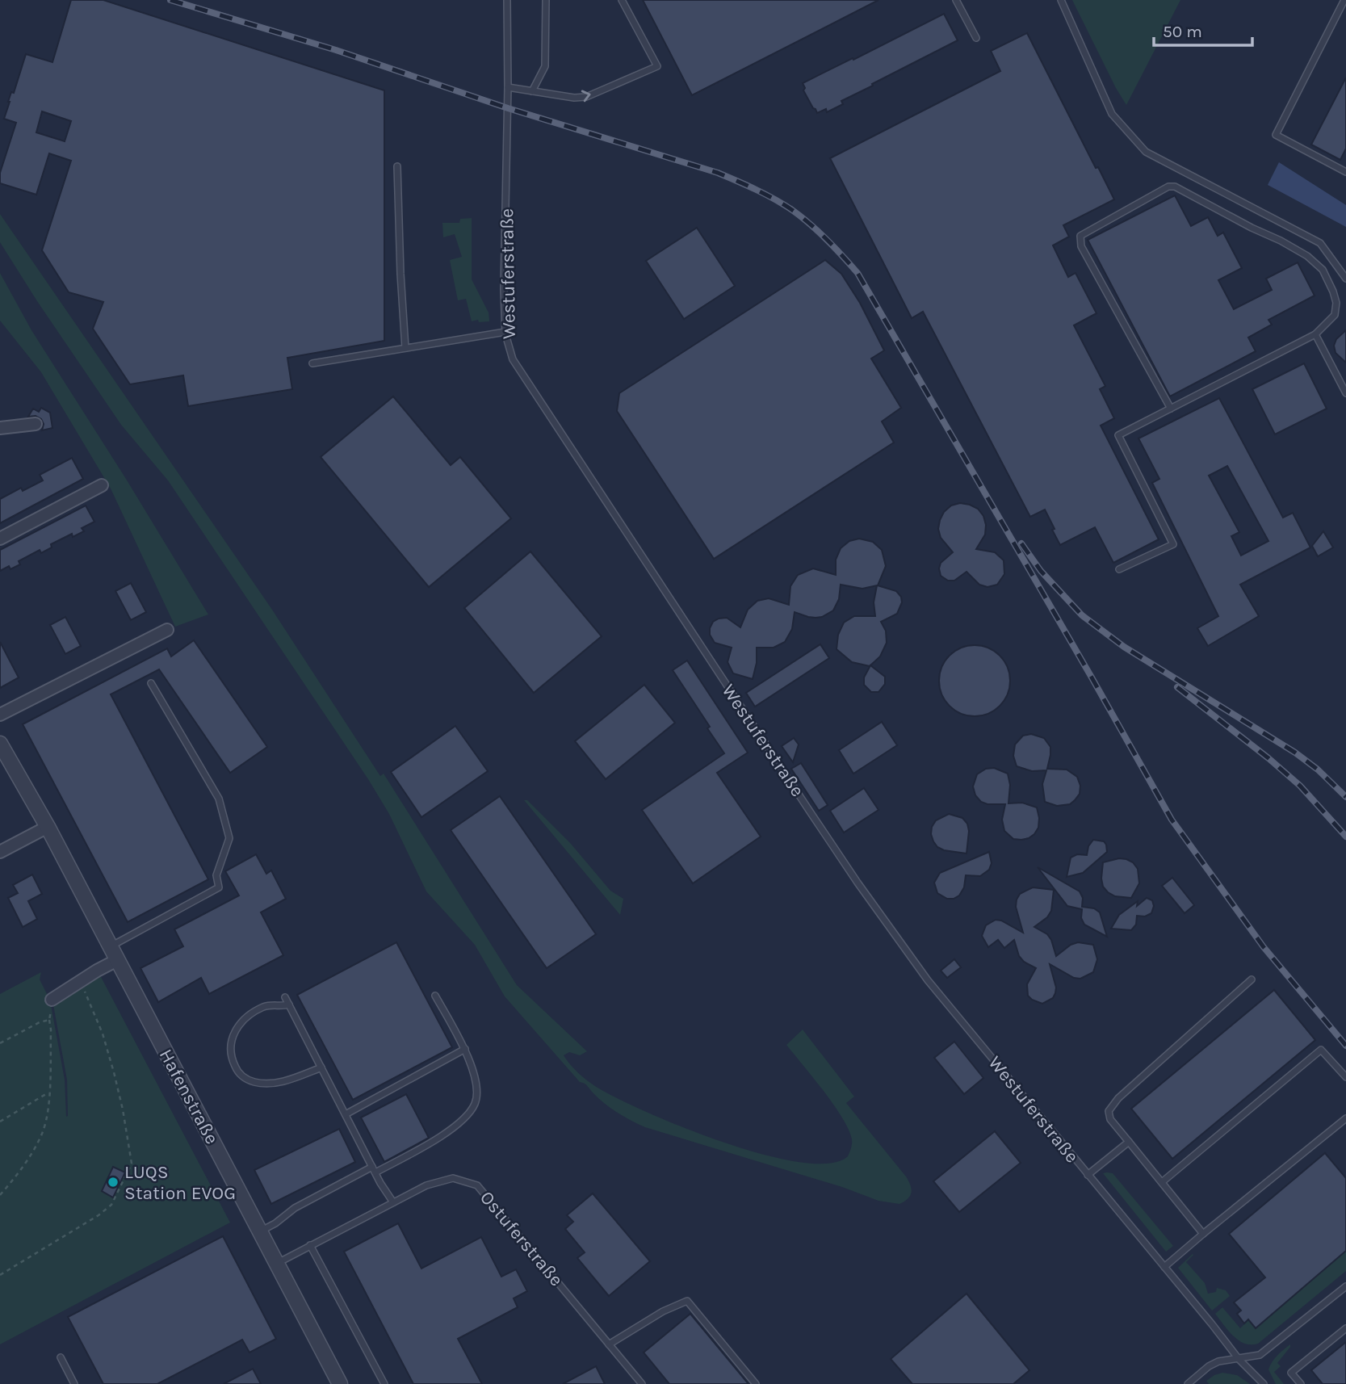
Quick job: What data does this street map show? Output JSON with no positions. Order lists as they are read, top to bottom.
{
  "streets": {
    "street": ["Hafenstraße"],
    "lane": ["Westuferstraße", "Ostuferstraße"]
  },
  "crossings": [
    ["Hafenstraße", "Ostuferstraße"]
  ],
  "places": ["LUQS Station EVOG"],
  "scale_bar": "50 m"
}
